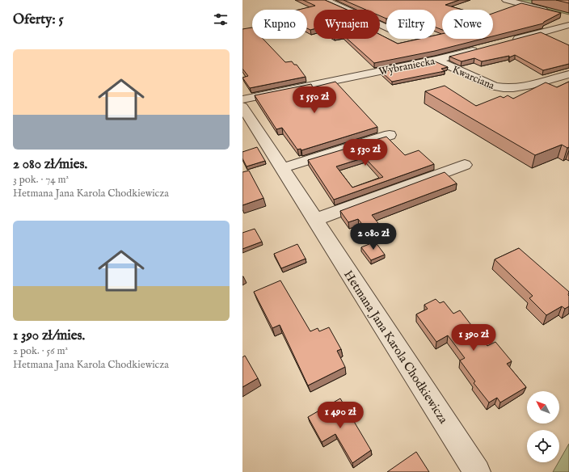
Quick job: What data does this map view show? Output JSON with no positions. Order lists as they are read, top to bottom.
{
  "streets": {
    "street": ["Wybraniecka", "Kwarciana", "Hetmana Jana Karola Chodkiewicza"]
  },
  "crossings": [
    ["Wybraniecka", "Kwarciana"]
  ],
  "north": "top left",
  "page": {
    "heading": "Oferty: 5",
    "chip": [
      "Kupno",
      "Wynajem",
      "Filtry",
      "Nowe"
    ],
    "list": [
      {
        "name": "2 080 zł/mies.",
        "note": "3 pok. · 74 m² · Hetmana Jana Karola Chodkiewicza"
      },
      {
        "name": "1 390 zł/mies.",
        "note": "2 pok. · 56 m² · Hetmana Jana Karola Chodkiewicza"
      }
    ],
    "price": [
      "1 550 zł",
      "2 530 zł",
      "2 080 zł",
      "1 390 zł",
      "1 490 zł"
    ]
  }
}
